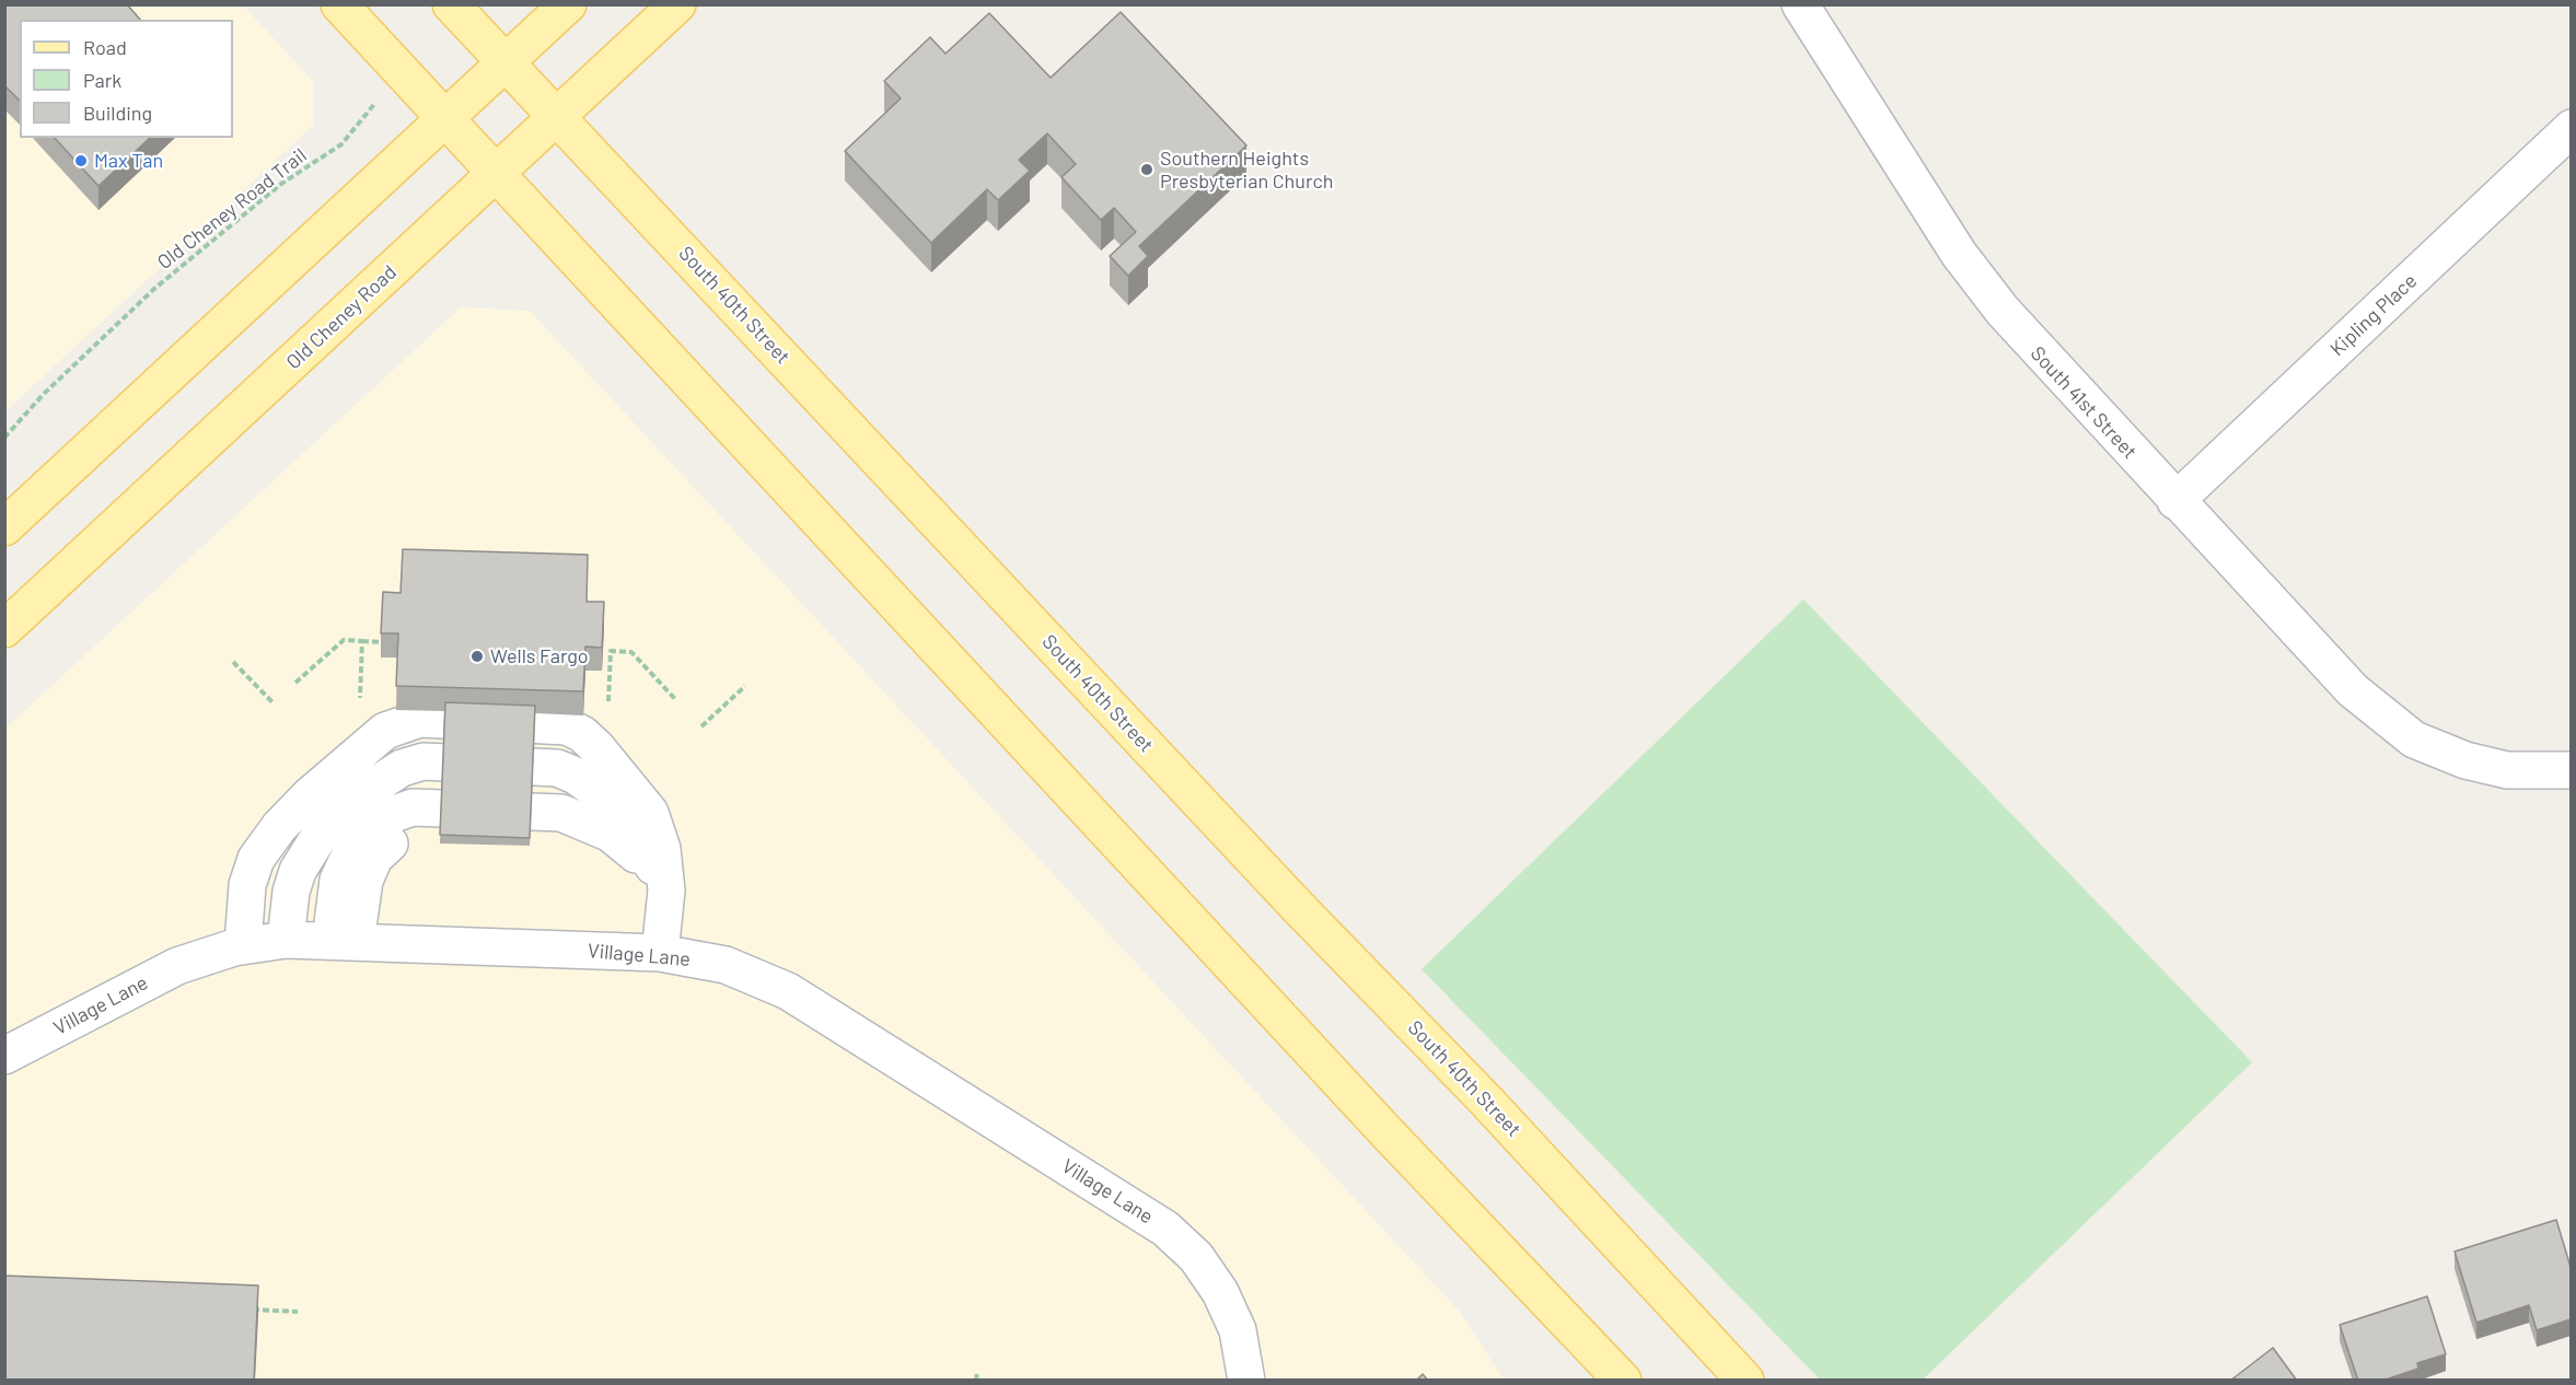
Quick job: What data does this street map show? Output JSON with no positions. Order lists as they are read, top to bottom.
{
  "streets": {
    "main road": ["South 40th Street", "Old Cheney Road"],
    "street": ["Kipling Place", "South 41st Street", "Village Lane"],
    "path": ["Old Cheney Road Trail"]
  },
  "crossings": [
    ["South 40th Street", "Old Cheney Road"],
    ["Kipling Place", "South 41st Street"]
  ],
  "places": ["Max Tan", "Southern Heights Presbyterian Church", "Wells Fargo"],
  "legend": ["Road", "Park", "Building"]
}
